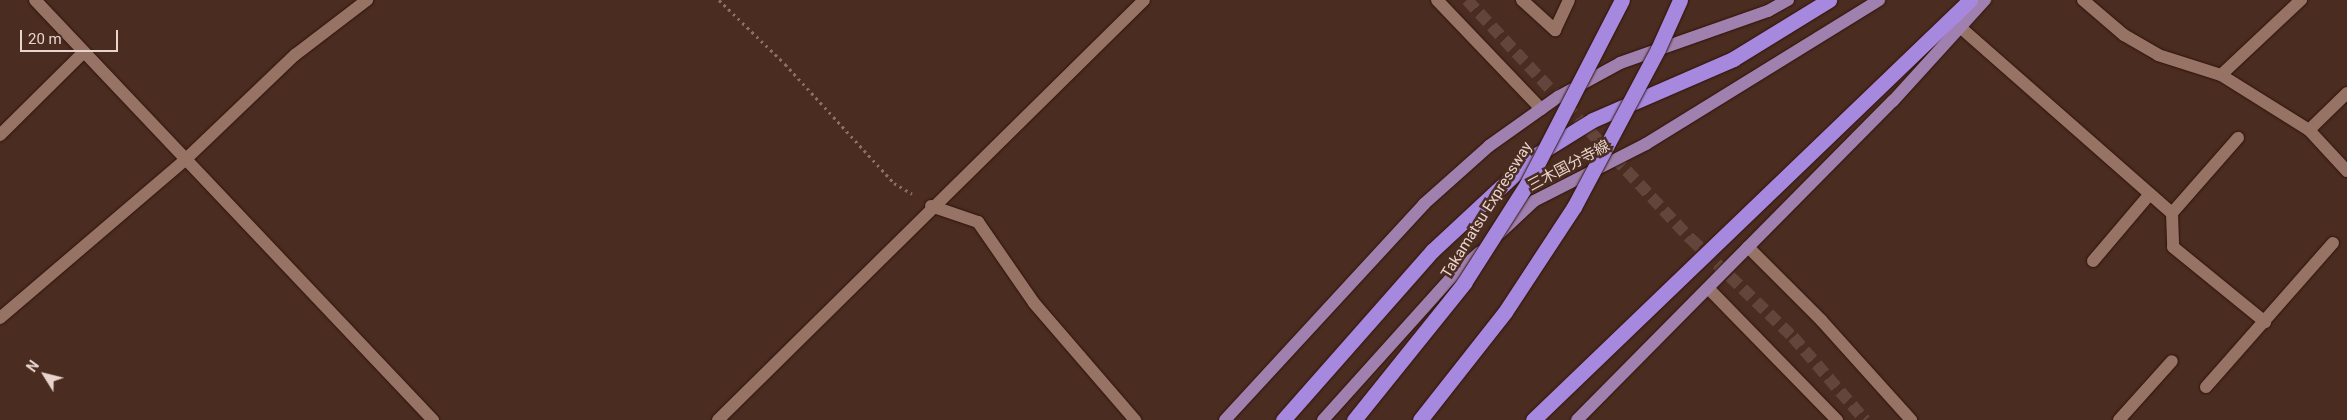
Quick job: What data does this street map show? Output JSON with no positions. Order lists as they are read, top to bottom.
{
  "streets": {
    "highway": ["Takamatsu Expressway"],
    "main road": ["三木国分寺線"]
  },
  "scale_bar": "20 m",
  "north": "top left"
}
